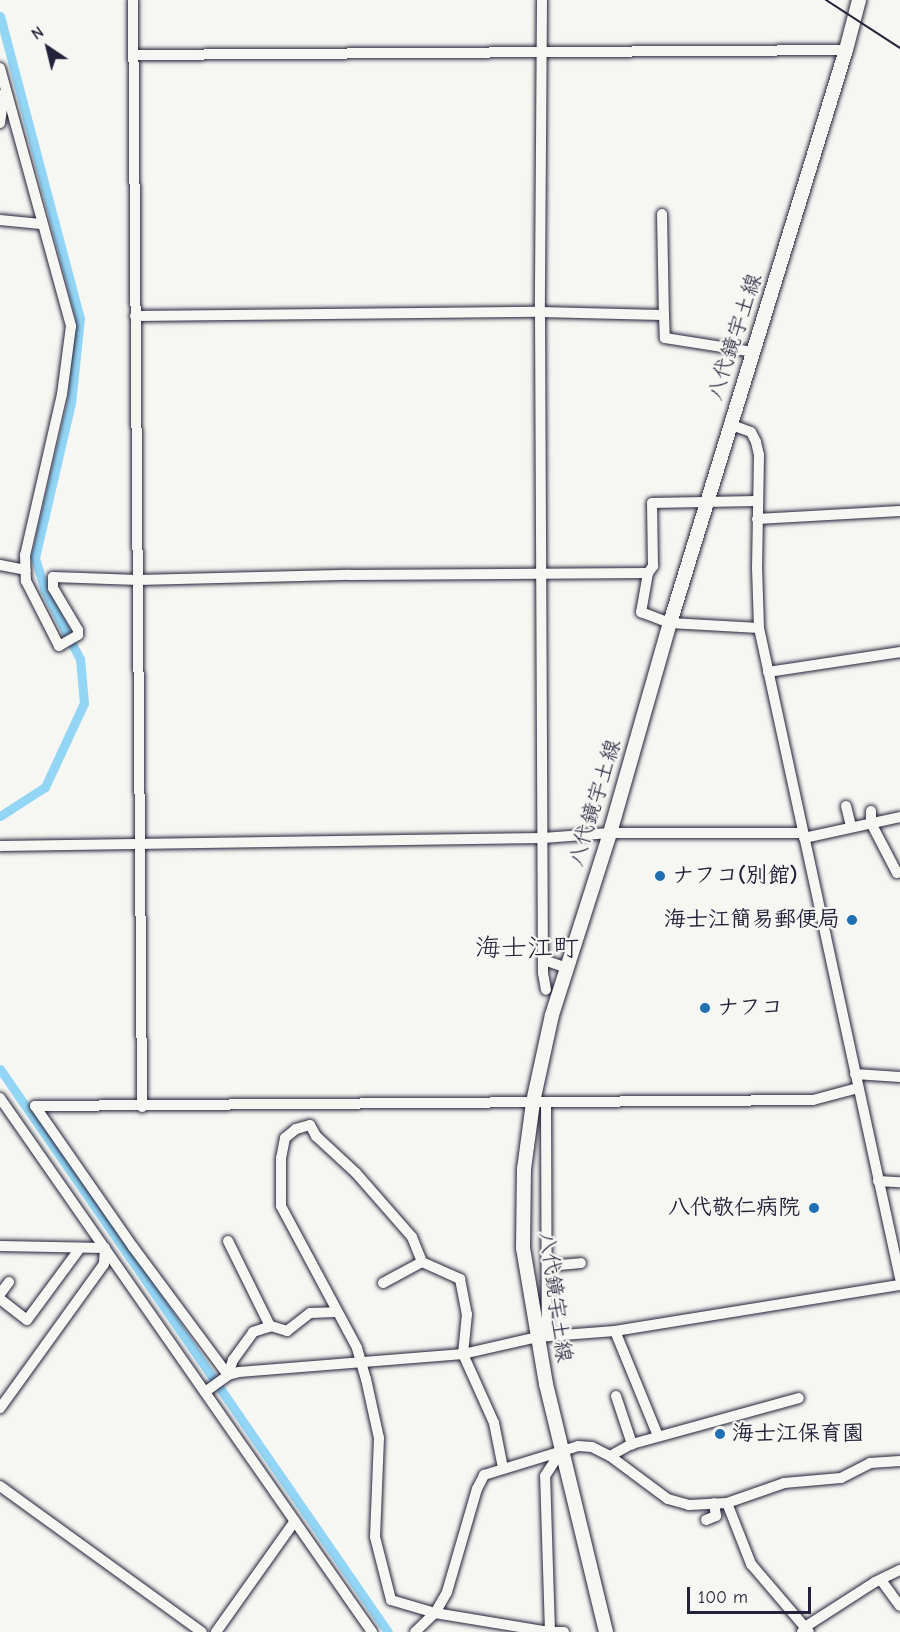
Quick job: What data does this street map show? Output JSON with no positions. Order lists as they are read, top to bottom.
{
  "streets": {
    "main road": ["八代鏡宇土線"]
  },
  "districts": ["海士江町"],
  "places": [
    "ナフコ(別館)",
    "海士江簡易郵便局",
    "ナフコ",
    "八代敬仁病院",
    "海士江保育園"
  ],
  "scale_bar": "100 m",
  "north": "top left"
}
